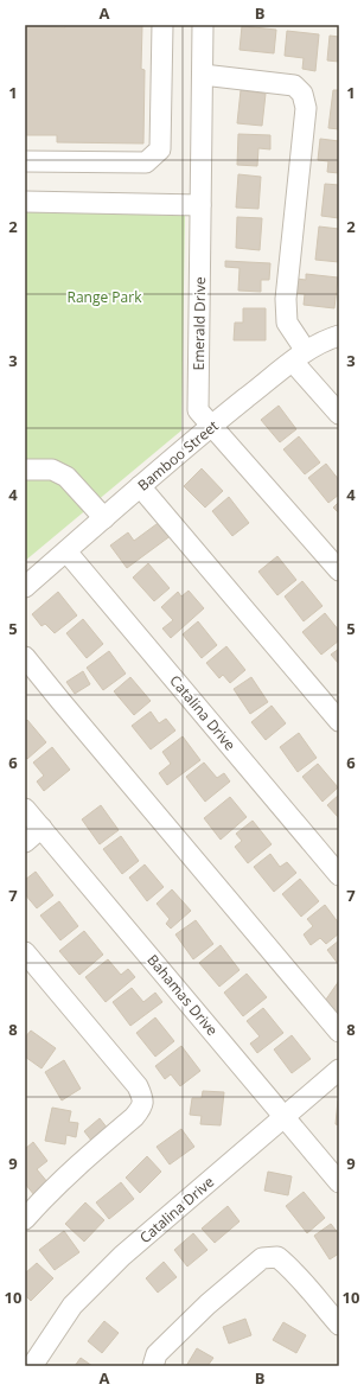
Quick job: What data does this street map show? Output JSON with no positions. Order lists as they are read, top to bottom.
{
  "streets": {
    "street": [
      "Emerald Drive",
      "Bamboo Street",
      "Catalina Drive",
      "Bahamas Drive"
    ]
  },
  "crossings": [
    ["Emerald Drive", "Bamboo Street"],
    ["Bamboo Street", "Catalina Drive"],
    ["Catalina Drive", "Bahamas Drive"]
  ],
  "parks": ["Range Park"],
  "grid": {
    "columns": ["A", "B"],
    "rows": [
      "1",
      "2",
      "3",
      "4",
      "5",
      "6",
      "7",
      "8",
      "9",
      "10"
    ]
  }
}
